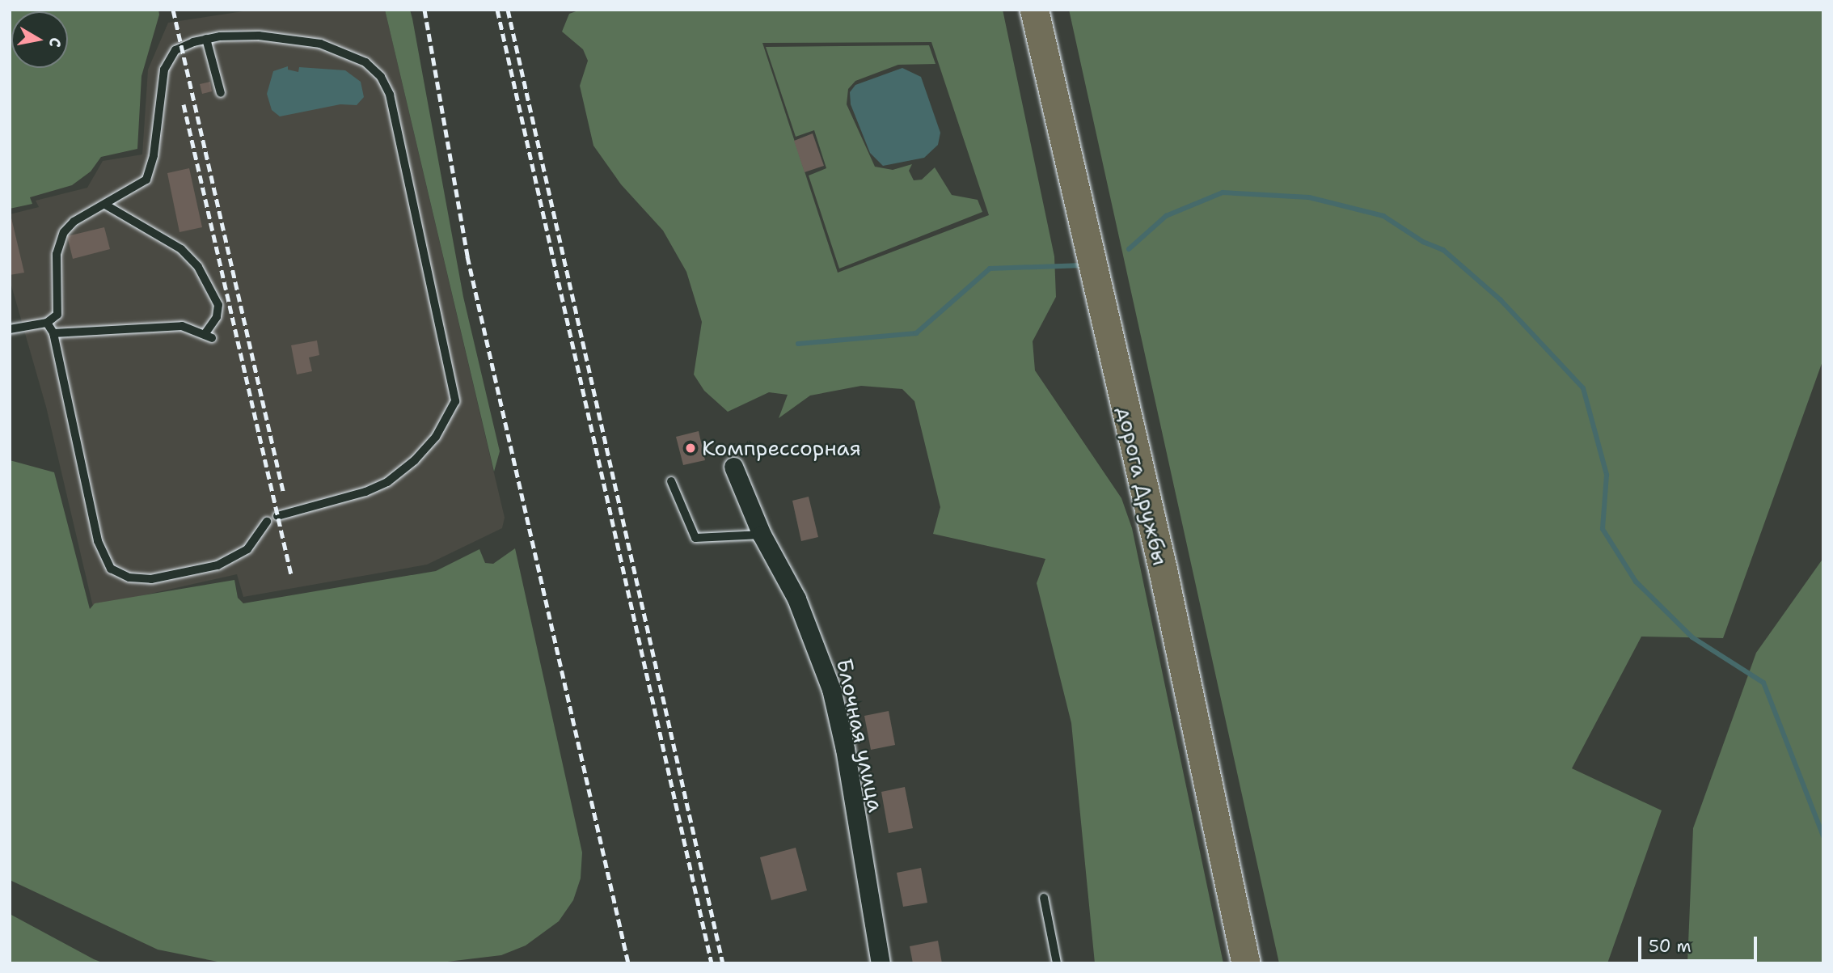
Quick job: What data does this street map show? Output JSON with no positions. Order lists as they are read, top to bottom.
{
  "streets": {
    "main road": ["дорога Дружбы"],
    "street": ["Блочная улица"]
  },
  "places": ["Компрессорная"],
  "scale_bar": "50 m",
  "north": "right"
}
